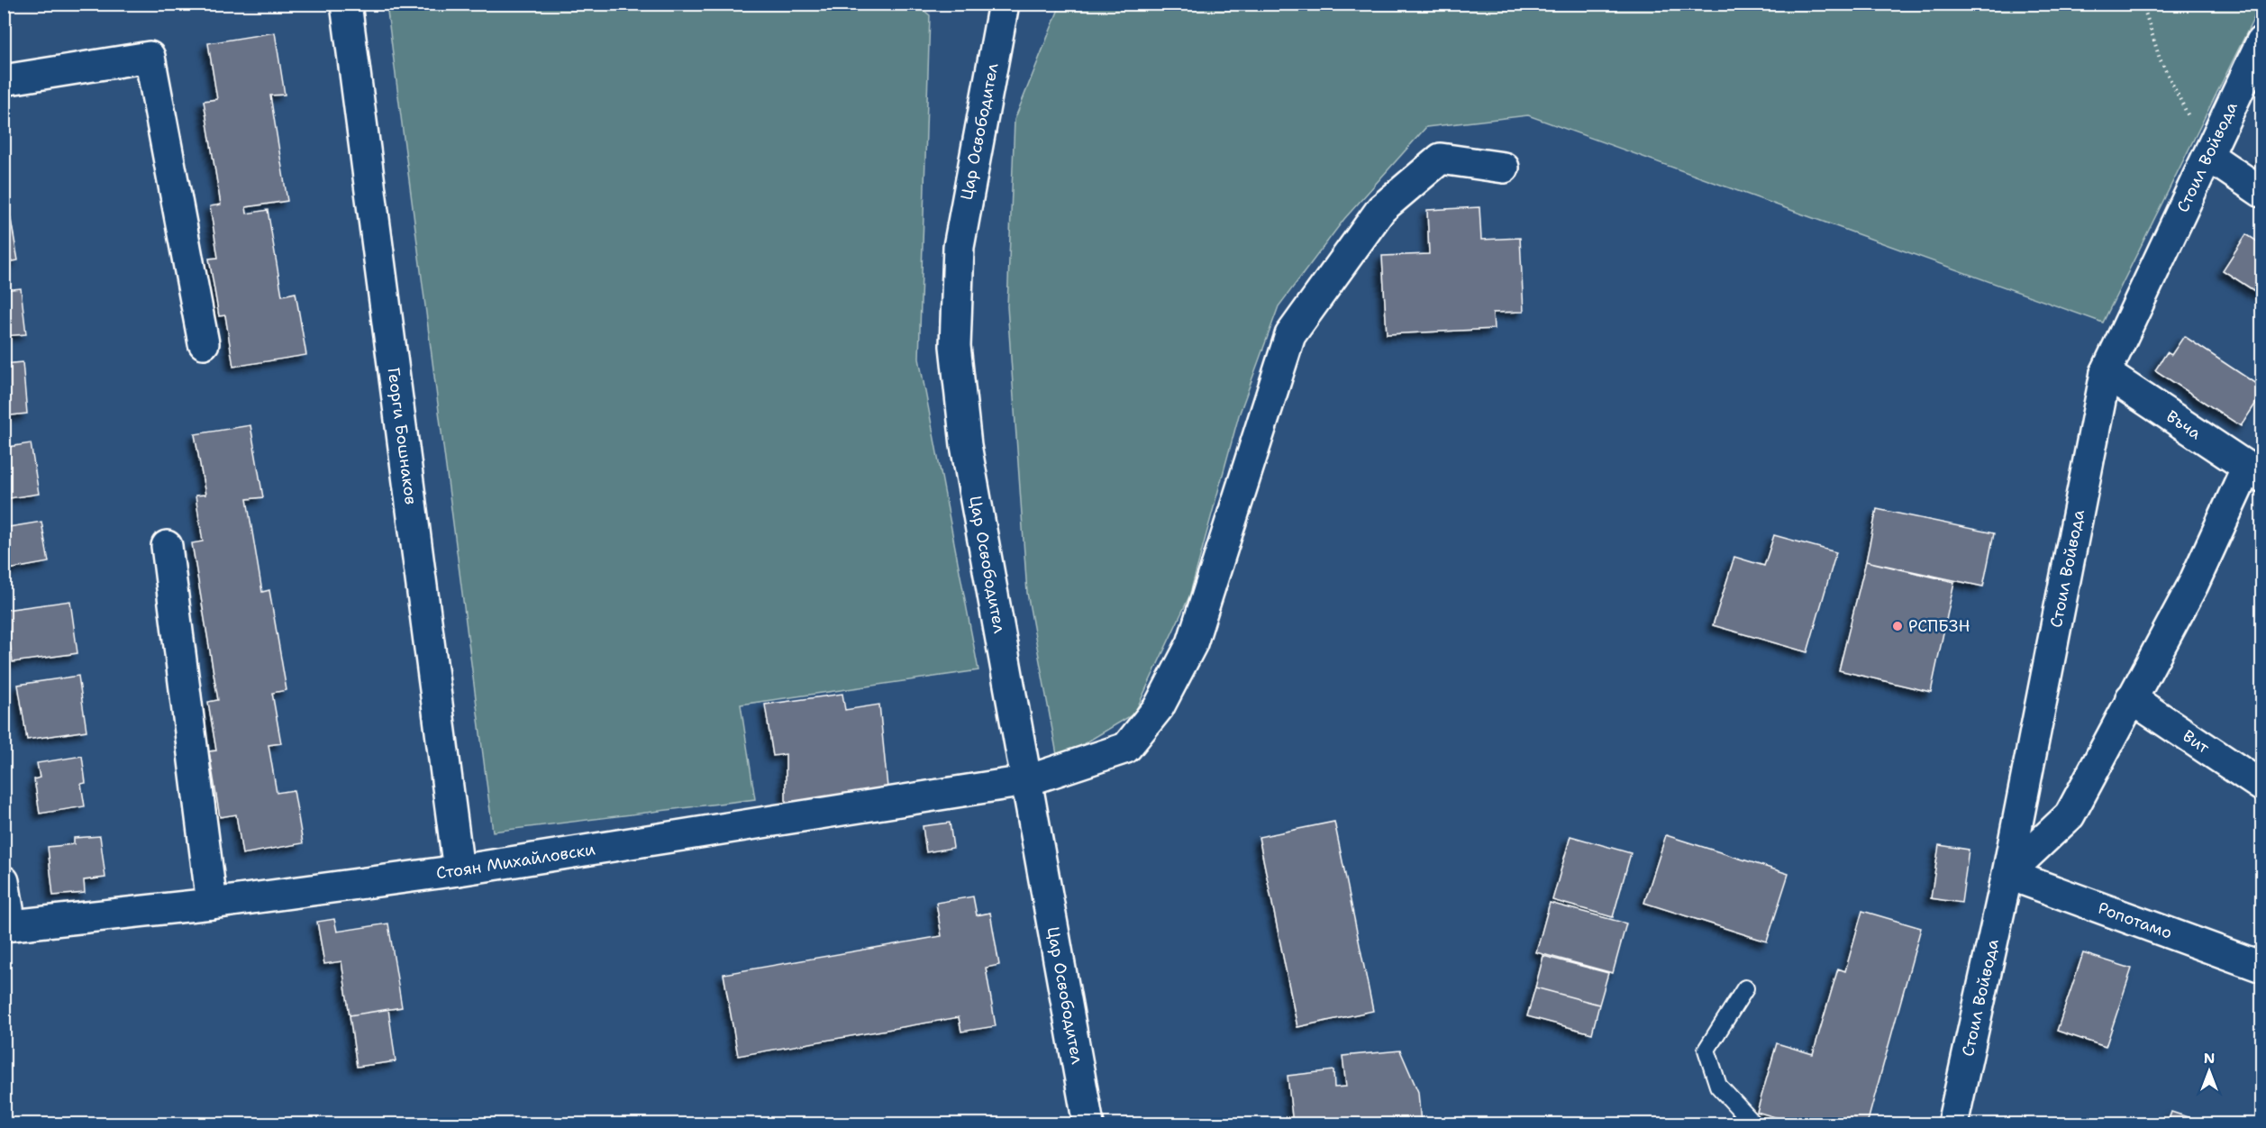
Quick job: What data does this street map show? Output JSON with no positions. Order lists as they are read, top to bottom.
{
  "streets": {
    "street": [
      "Цар Освободител",
      "Стоил Войвода",
      "Въча",
      "Георги Бошнаков",
      "Вит",
      "Стоян Михайловски",
      "Ропотамо"
    ]
  },
  "crossings": [
    ["Цар Освободител", "Стоян Михайловски"],
    ["Стоил Войвода", "Въча"],
    ["Стоил Войвода", "Ропотамо"],
    ["Георги Бошнаков", "Стоян Михайловски"]
  ],
  "places": ["РСПБЗН"],
  "north": "top"
}
